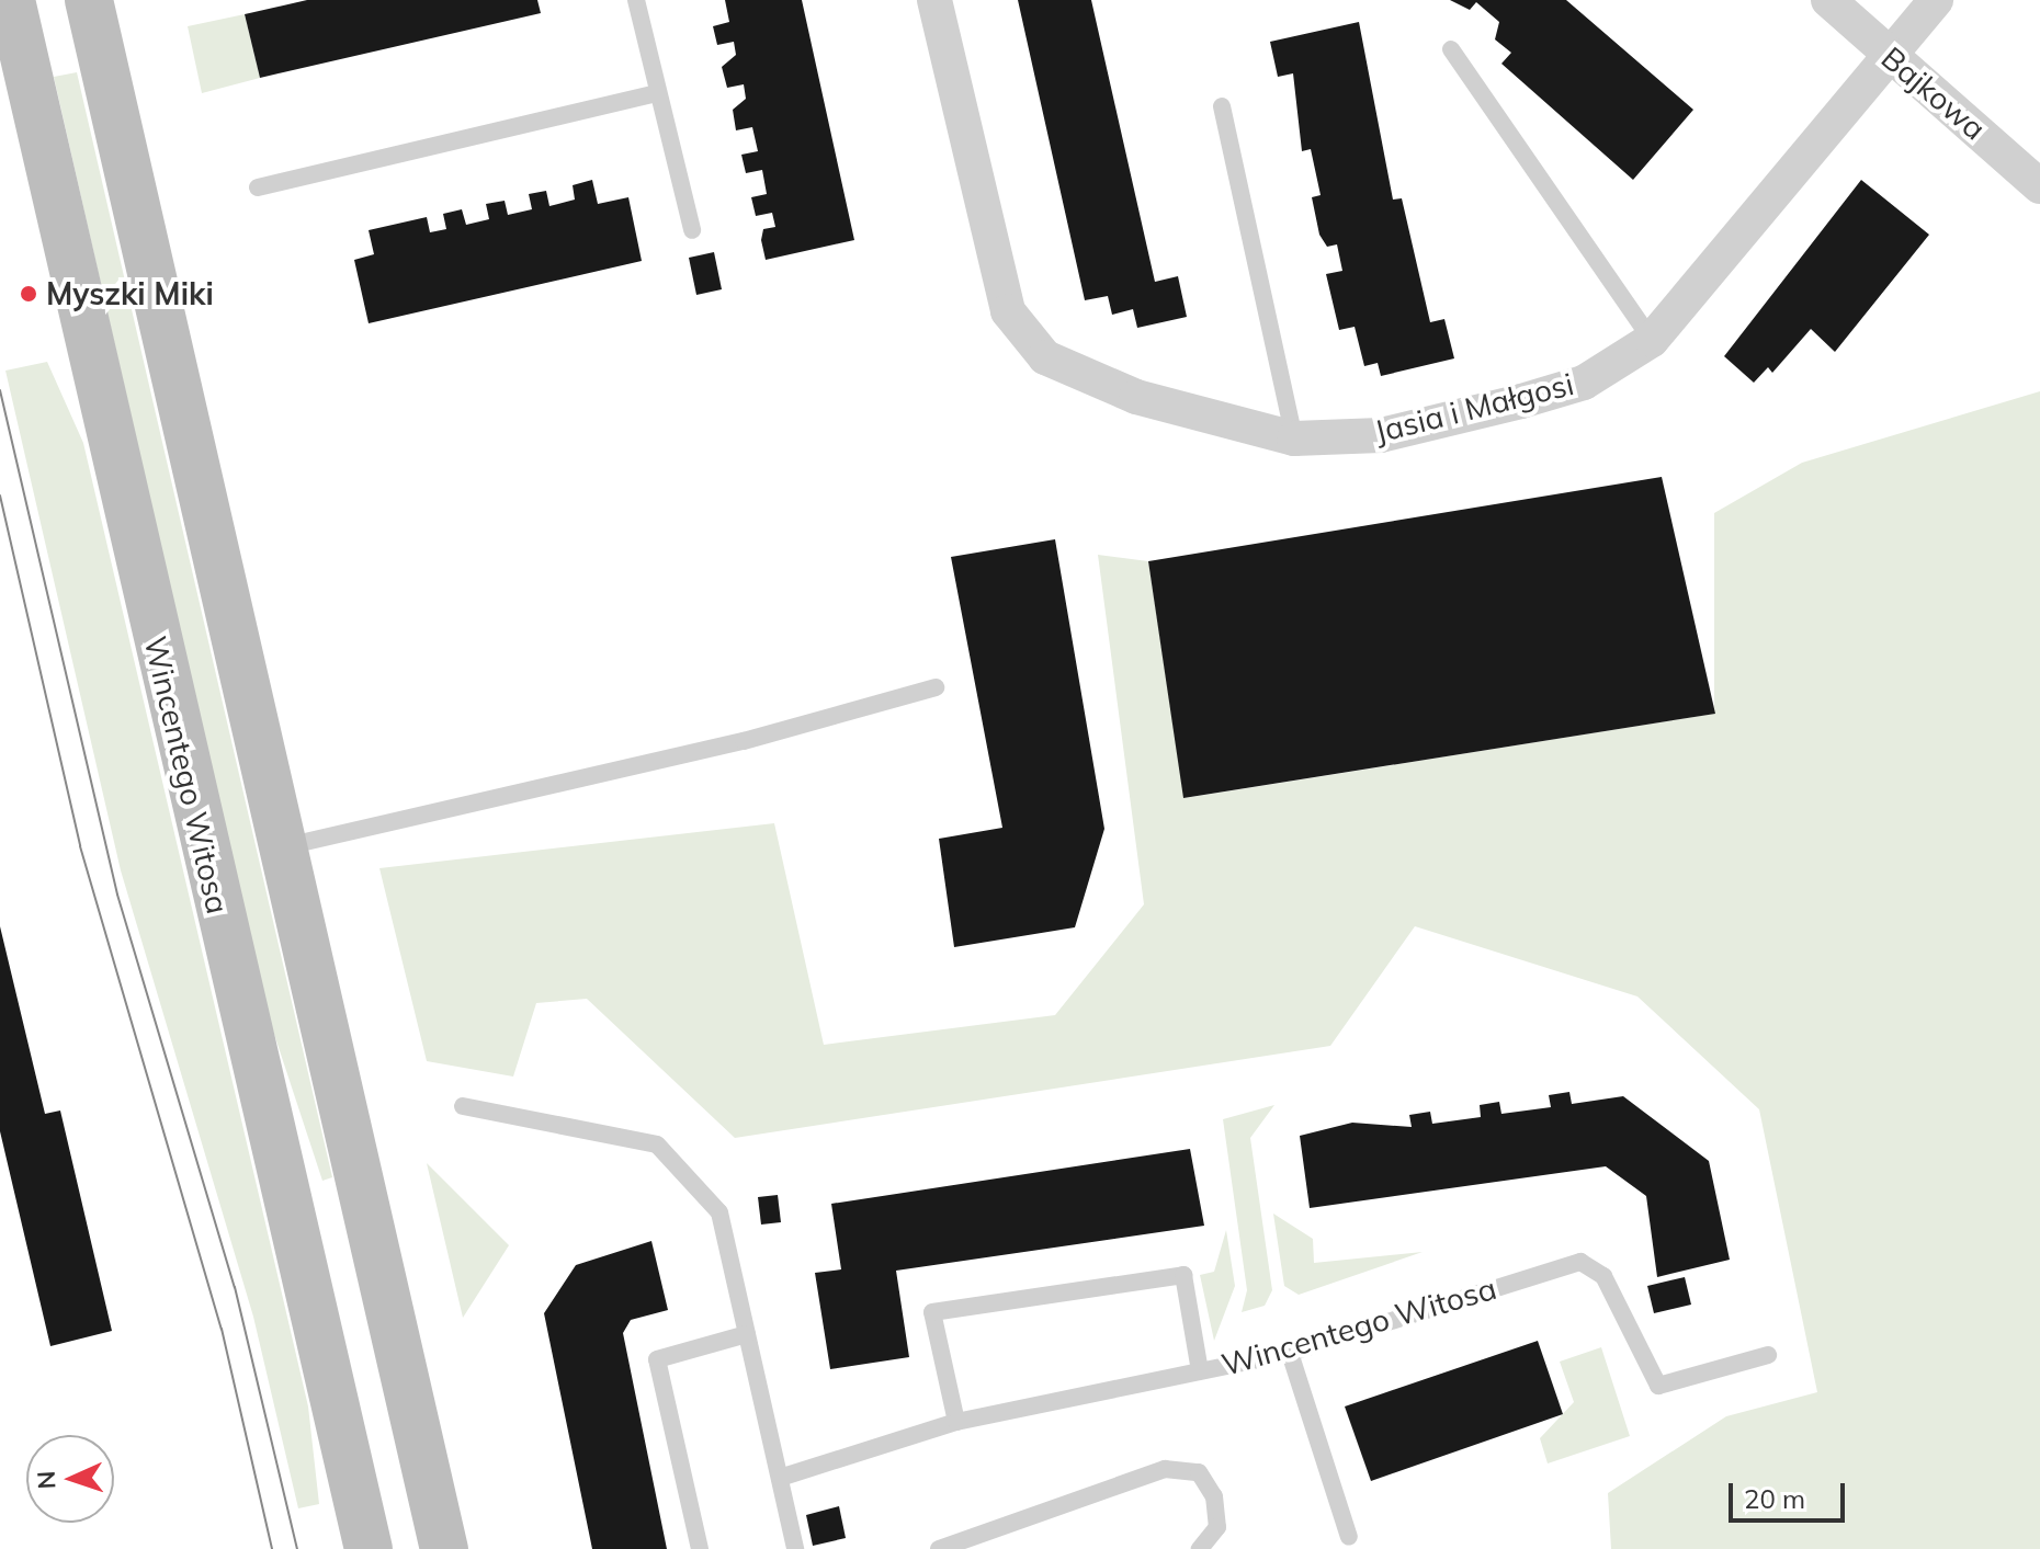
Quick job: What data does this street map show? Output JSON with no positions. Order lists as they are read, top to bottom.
{
  "streets": {
    "main road": ["Wincentego Witosa"],
    "street": ["Bajkowa", "Jasia i Małgosi"]
  },
  "crossings": [
    ["Bajkowa", "Jasia i Małgosi"]
  ],
  "places": ["Myszki Miki"],
  "scale_bar": "20 m",
  "north": "left"
}
